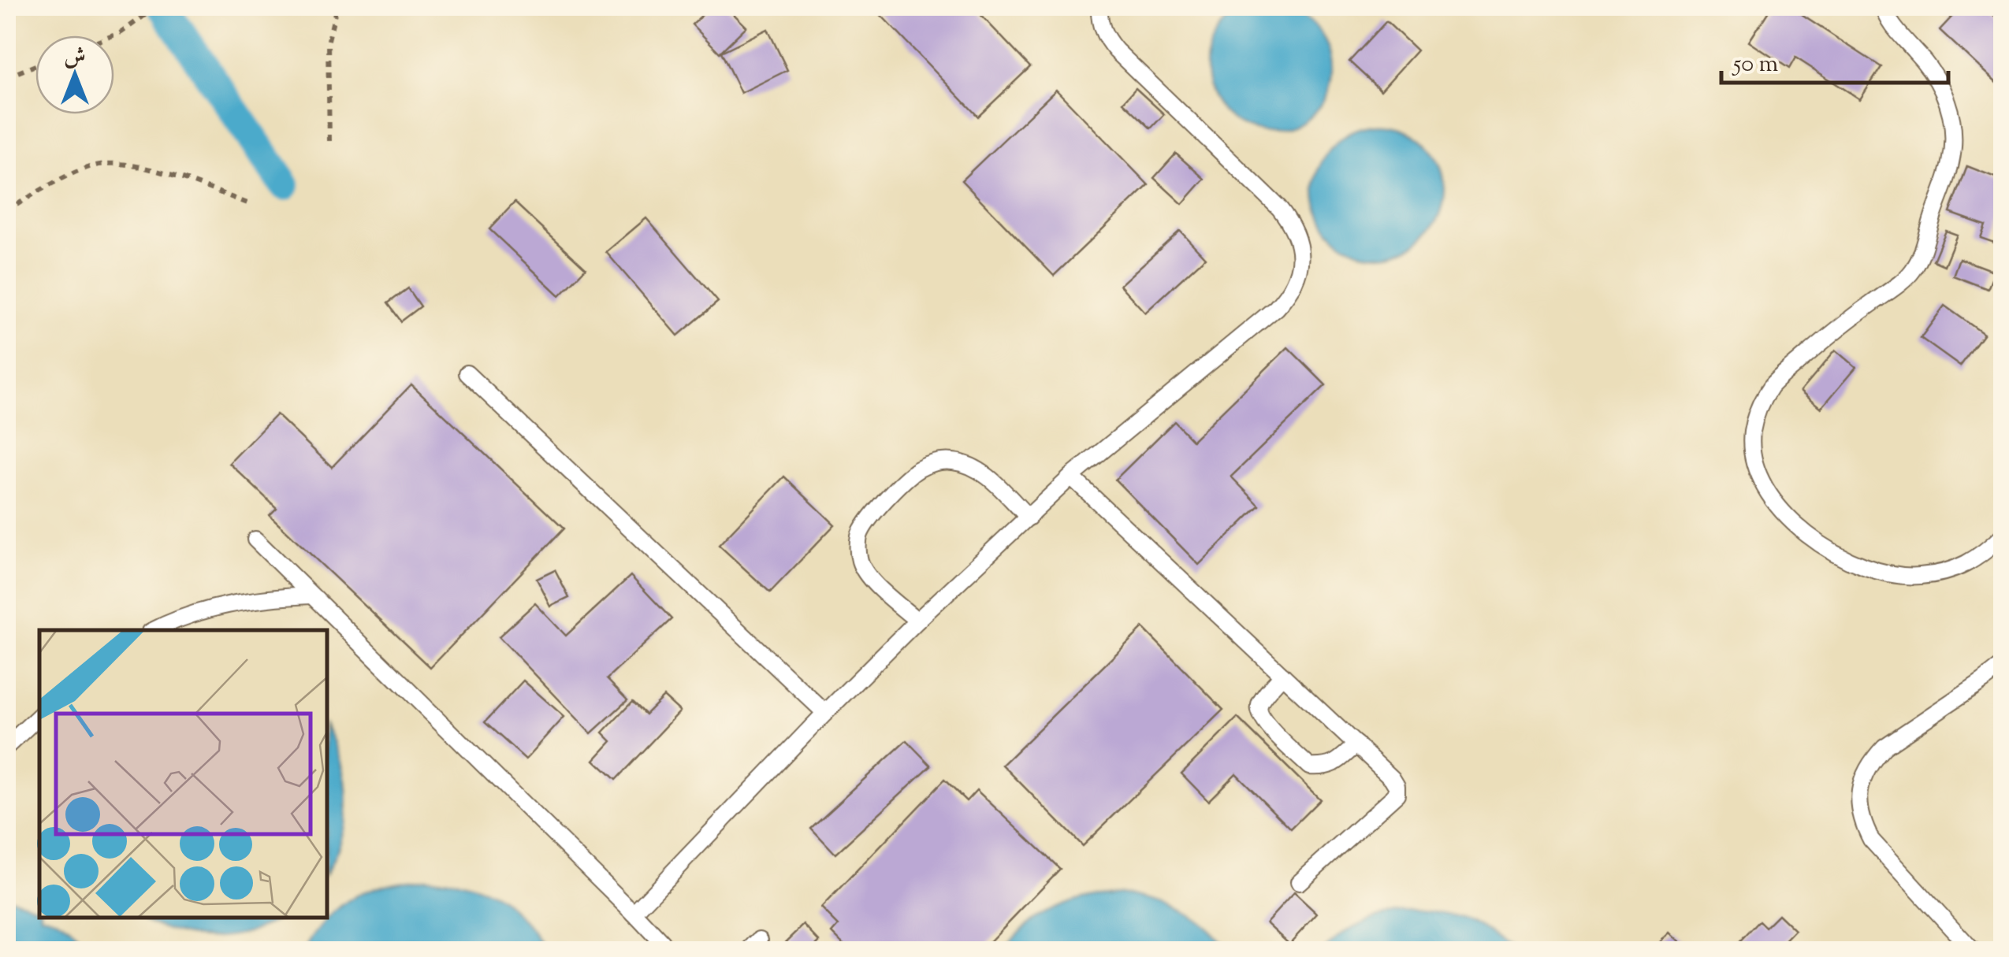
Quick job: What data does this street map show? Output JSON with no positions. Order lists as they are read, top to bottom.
{
  "scale_bar": "50 m",
  "north": "top"
}
